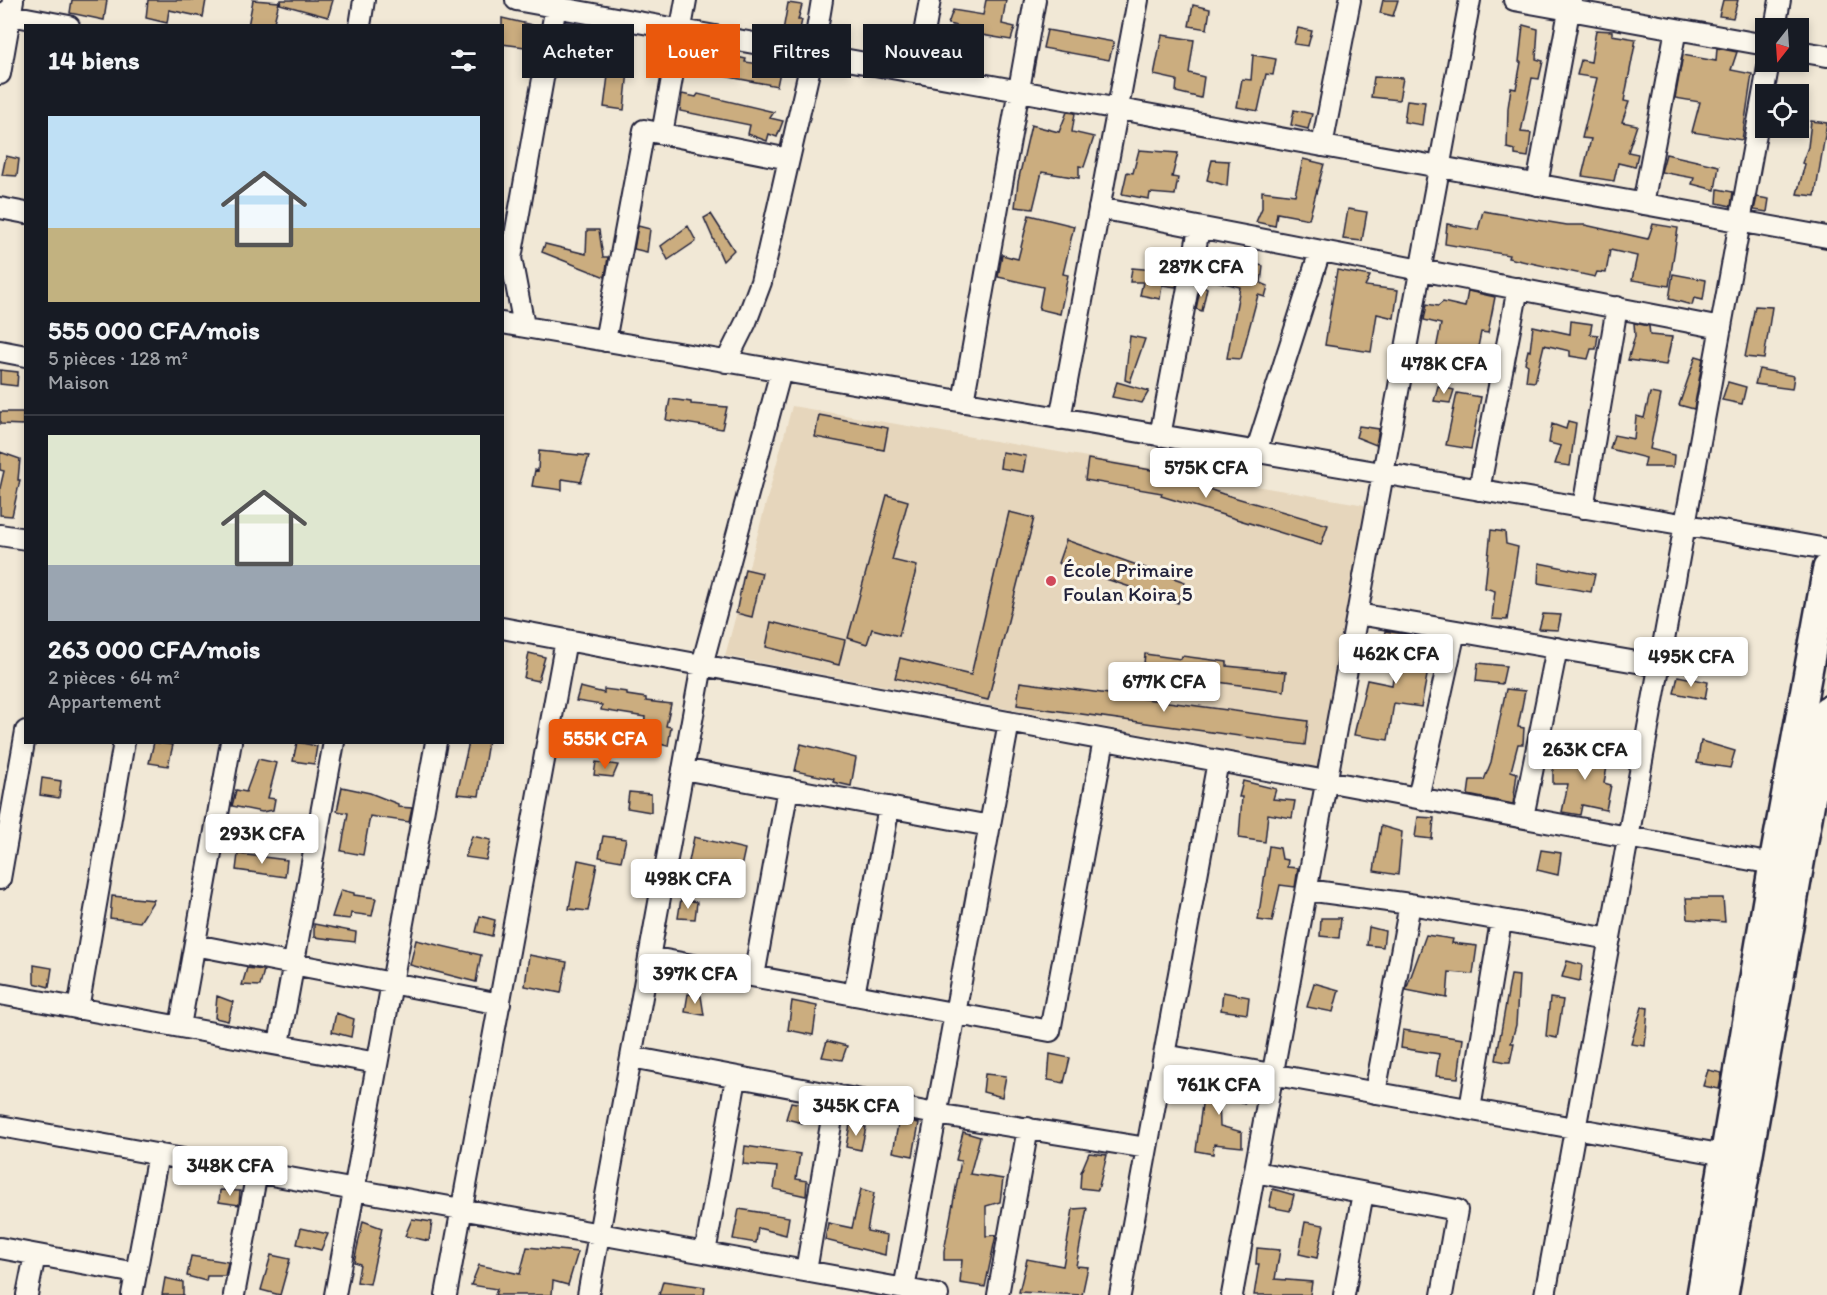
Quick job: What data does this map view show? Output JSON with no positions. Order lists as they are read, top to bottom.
{
  "places": ["École Primaire Foulan Koira 5"],
  "north": "bottom",
  "page": {
    "chip": [
      "Acheter",
      "Louer",
      "Filtres",
      "Nouveau"
    ],
    "heading": "14 biens",
    "list": [
      {
        "name": "555 000 CFA/mois",
        "note": "5 pièces · 128 m² · Maison"
      },
      {
        "name": "263 000 CFA/mois",
        "note": "2 pièces · 64 m² · Appartement"
      }
    ],
    "price": [
      "287K CFA",
      "478K CFA",
      "575K CFA",
      "462K CFA",
      "495K CFA",
      "677K CFA",
      "555K CFA",
      "263K CFA",
      "293K CFA",
      "498K CFA",
      "397K CFA",
      "761K CFA",
      "345K CFA",
      "348K CFA"
    ]
  }
}
